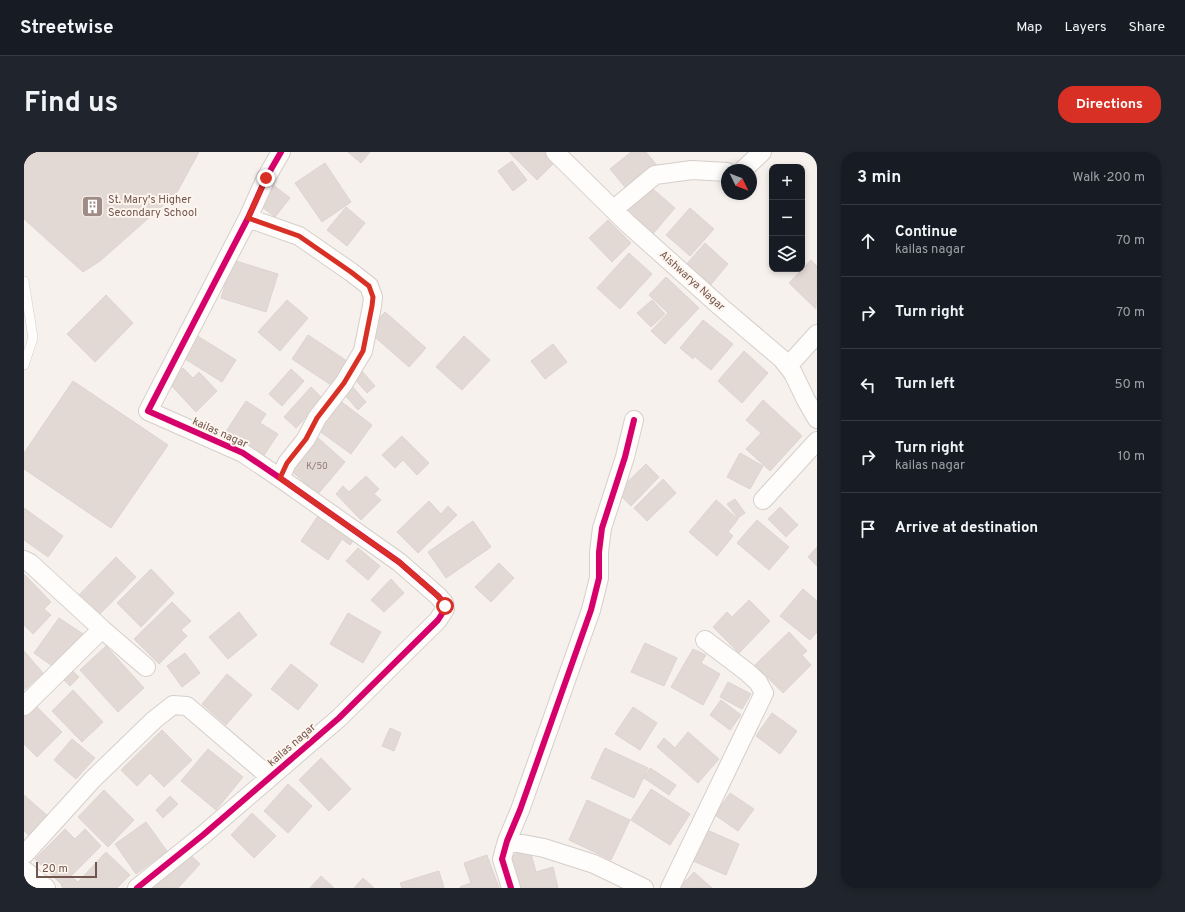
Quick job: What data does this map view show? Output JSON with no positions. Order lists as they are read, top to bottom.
{
  "streets": {
    "street": ["Aishwarya Nagar", "kailas nagar"]
  },
  "places": {
    "building": ["St. Mary's Higher Secondary School"]
  },
  "house_numbers": ["K/50"],
  "scale_bar": "20 m",
  "north": "bottom right",
  "page": {
    "header": "Streetwise",
    "nav": ["Map", "Layers", "Share"],
    "title": "Find us",
    "buttons": "Directions",
    "heading": ["3 min", "Walk · 200 m"],
    "map_buttons": ["+", "−"],
    "list": [
      ["Continue", "kailas nagar", "70 m"],
      ["Turn right", "70 m"],
      ["Turn left", "50 m"],
      ["Turn right", "kailas nagar", "10 m"],
      "Arrive at destination"
    ],
    "scale": "20 m"
  }
}
